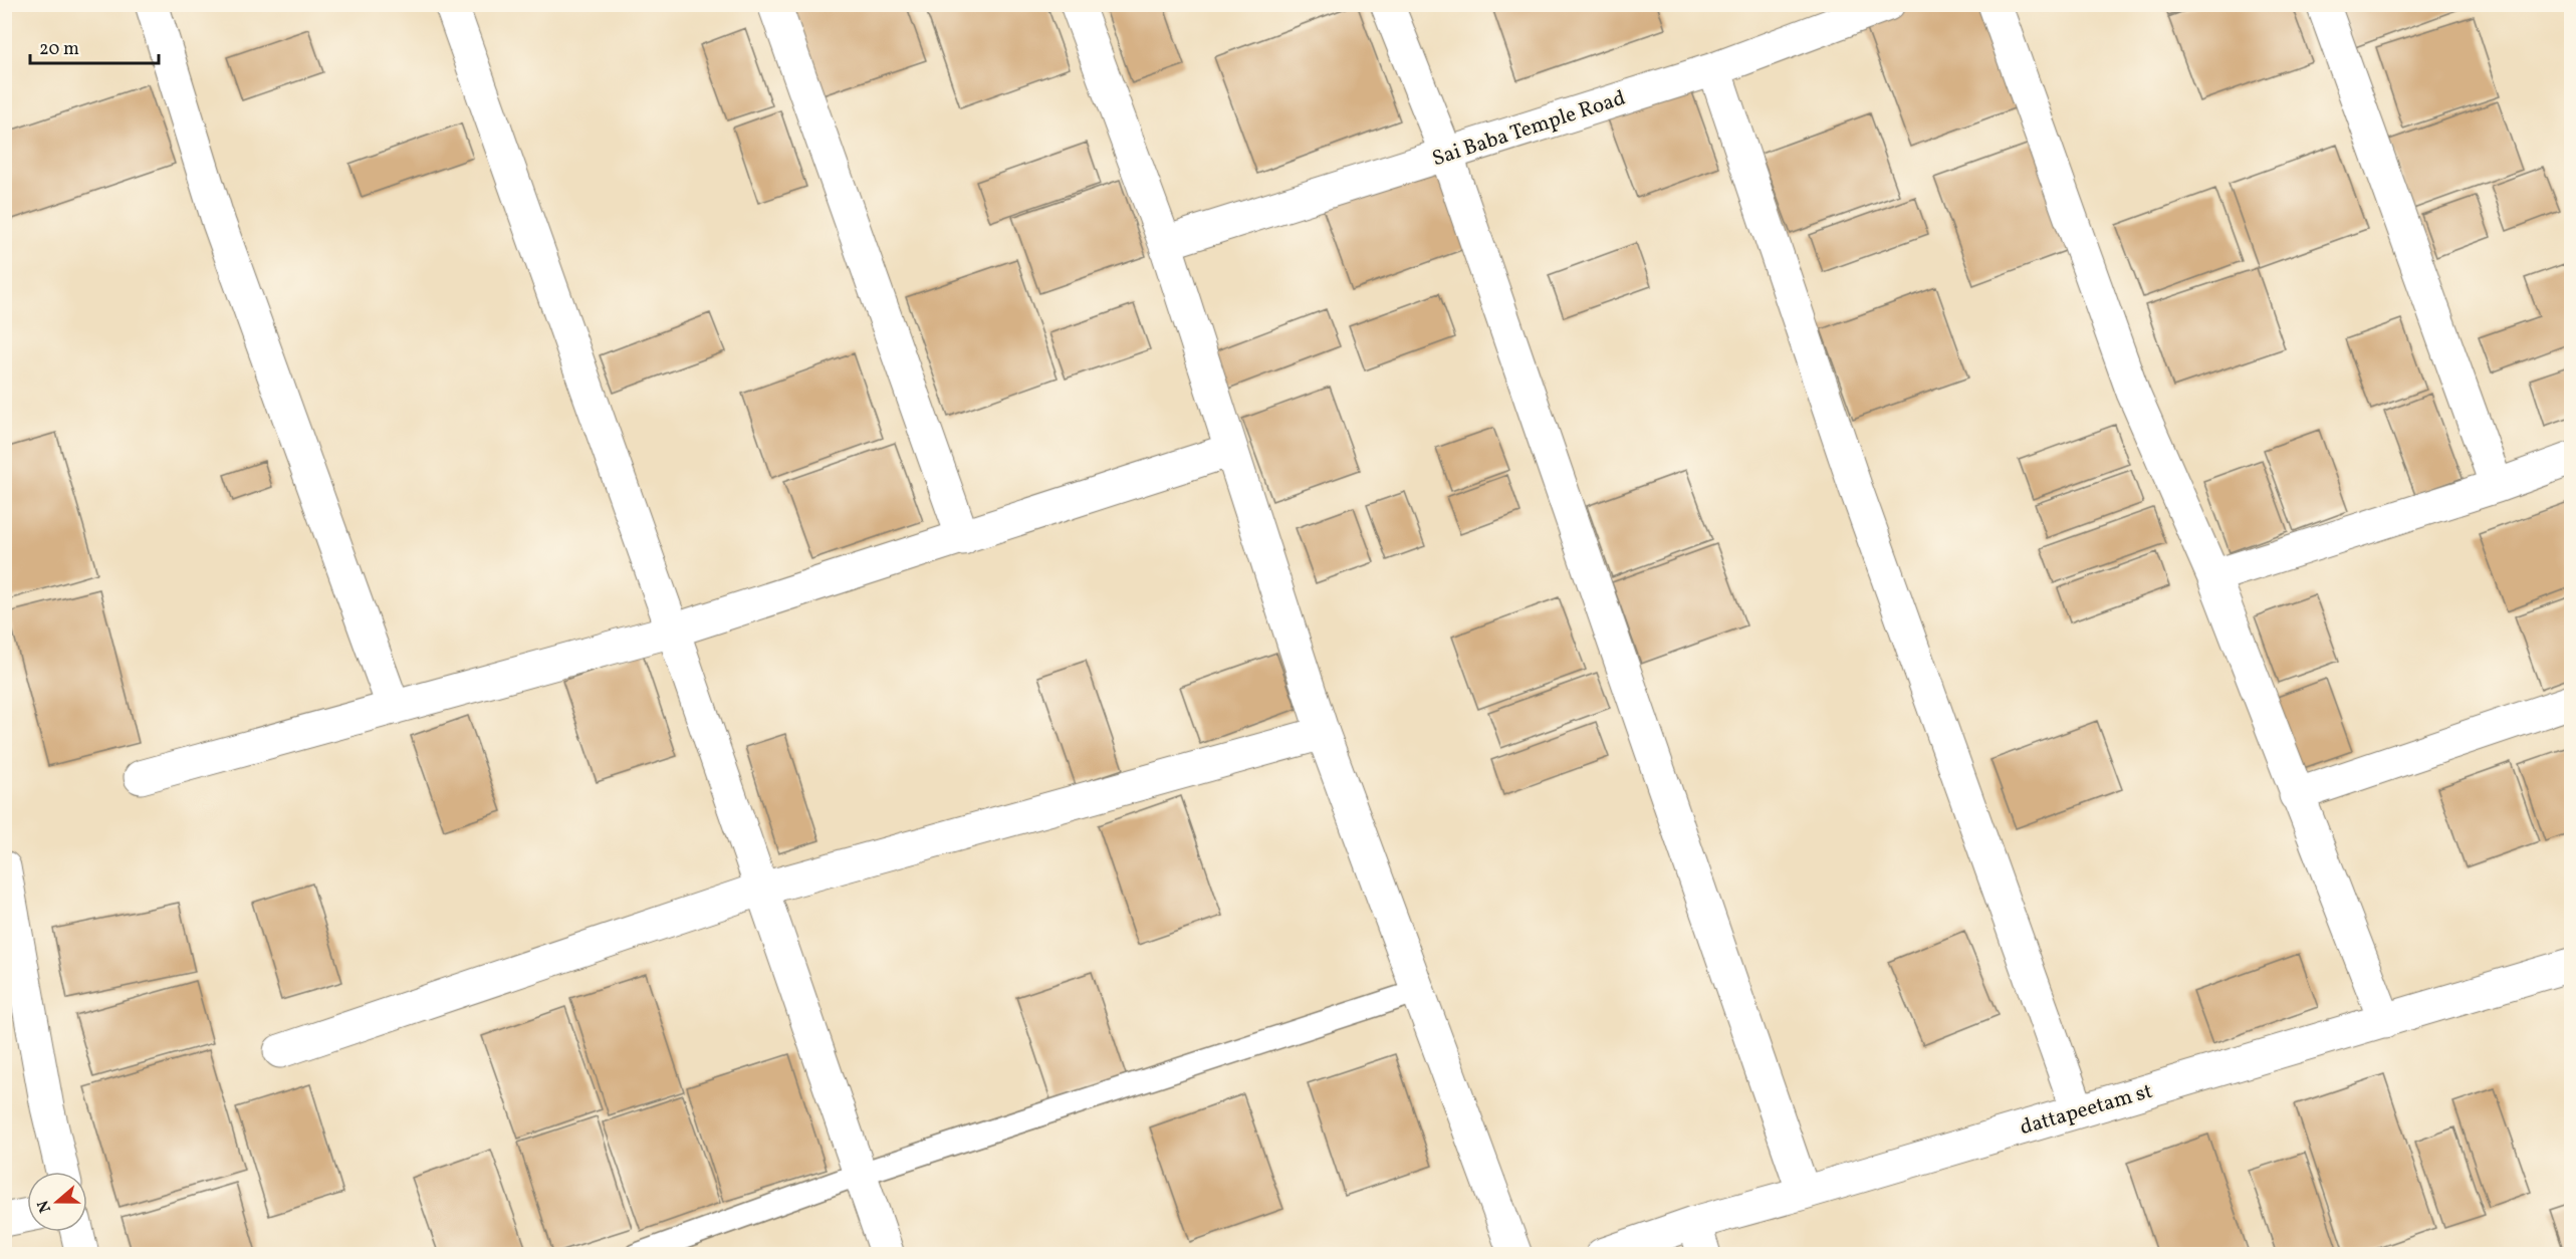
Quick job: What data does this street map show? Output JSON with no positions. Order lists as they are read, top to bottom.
{
  "streets": {
    "street": ["Sai Baba Temple Road", "dattapeetam st"]
  },
  "scale_bar": "20 m",
  "north": "left"
}
